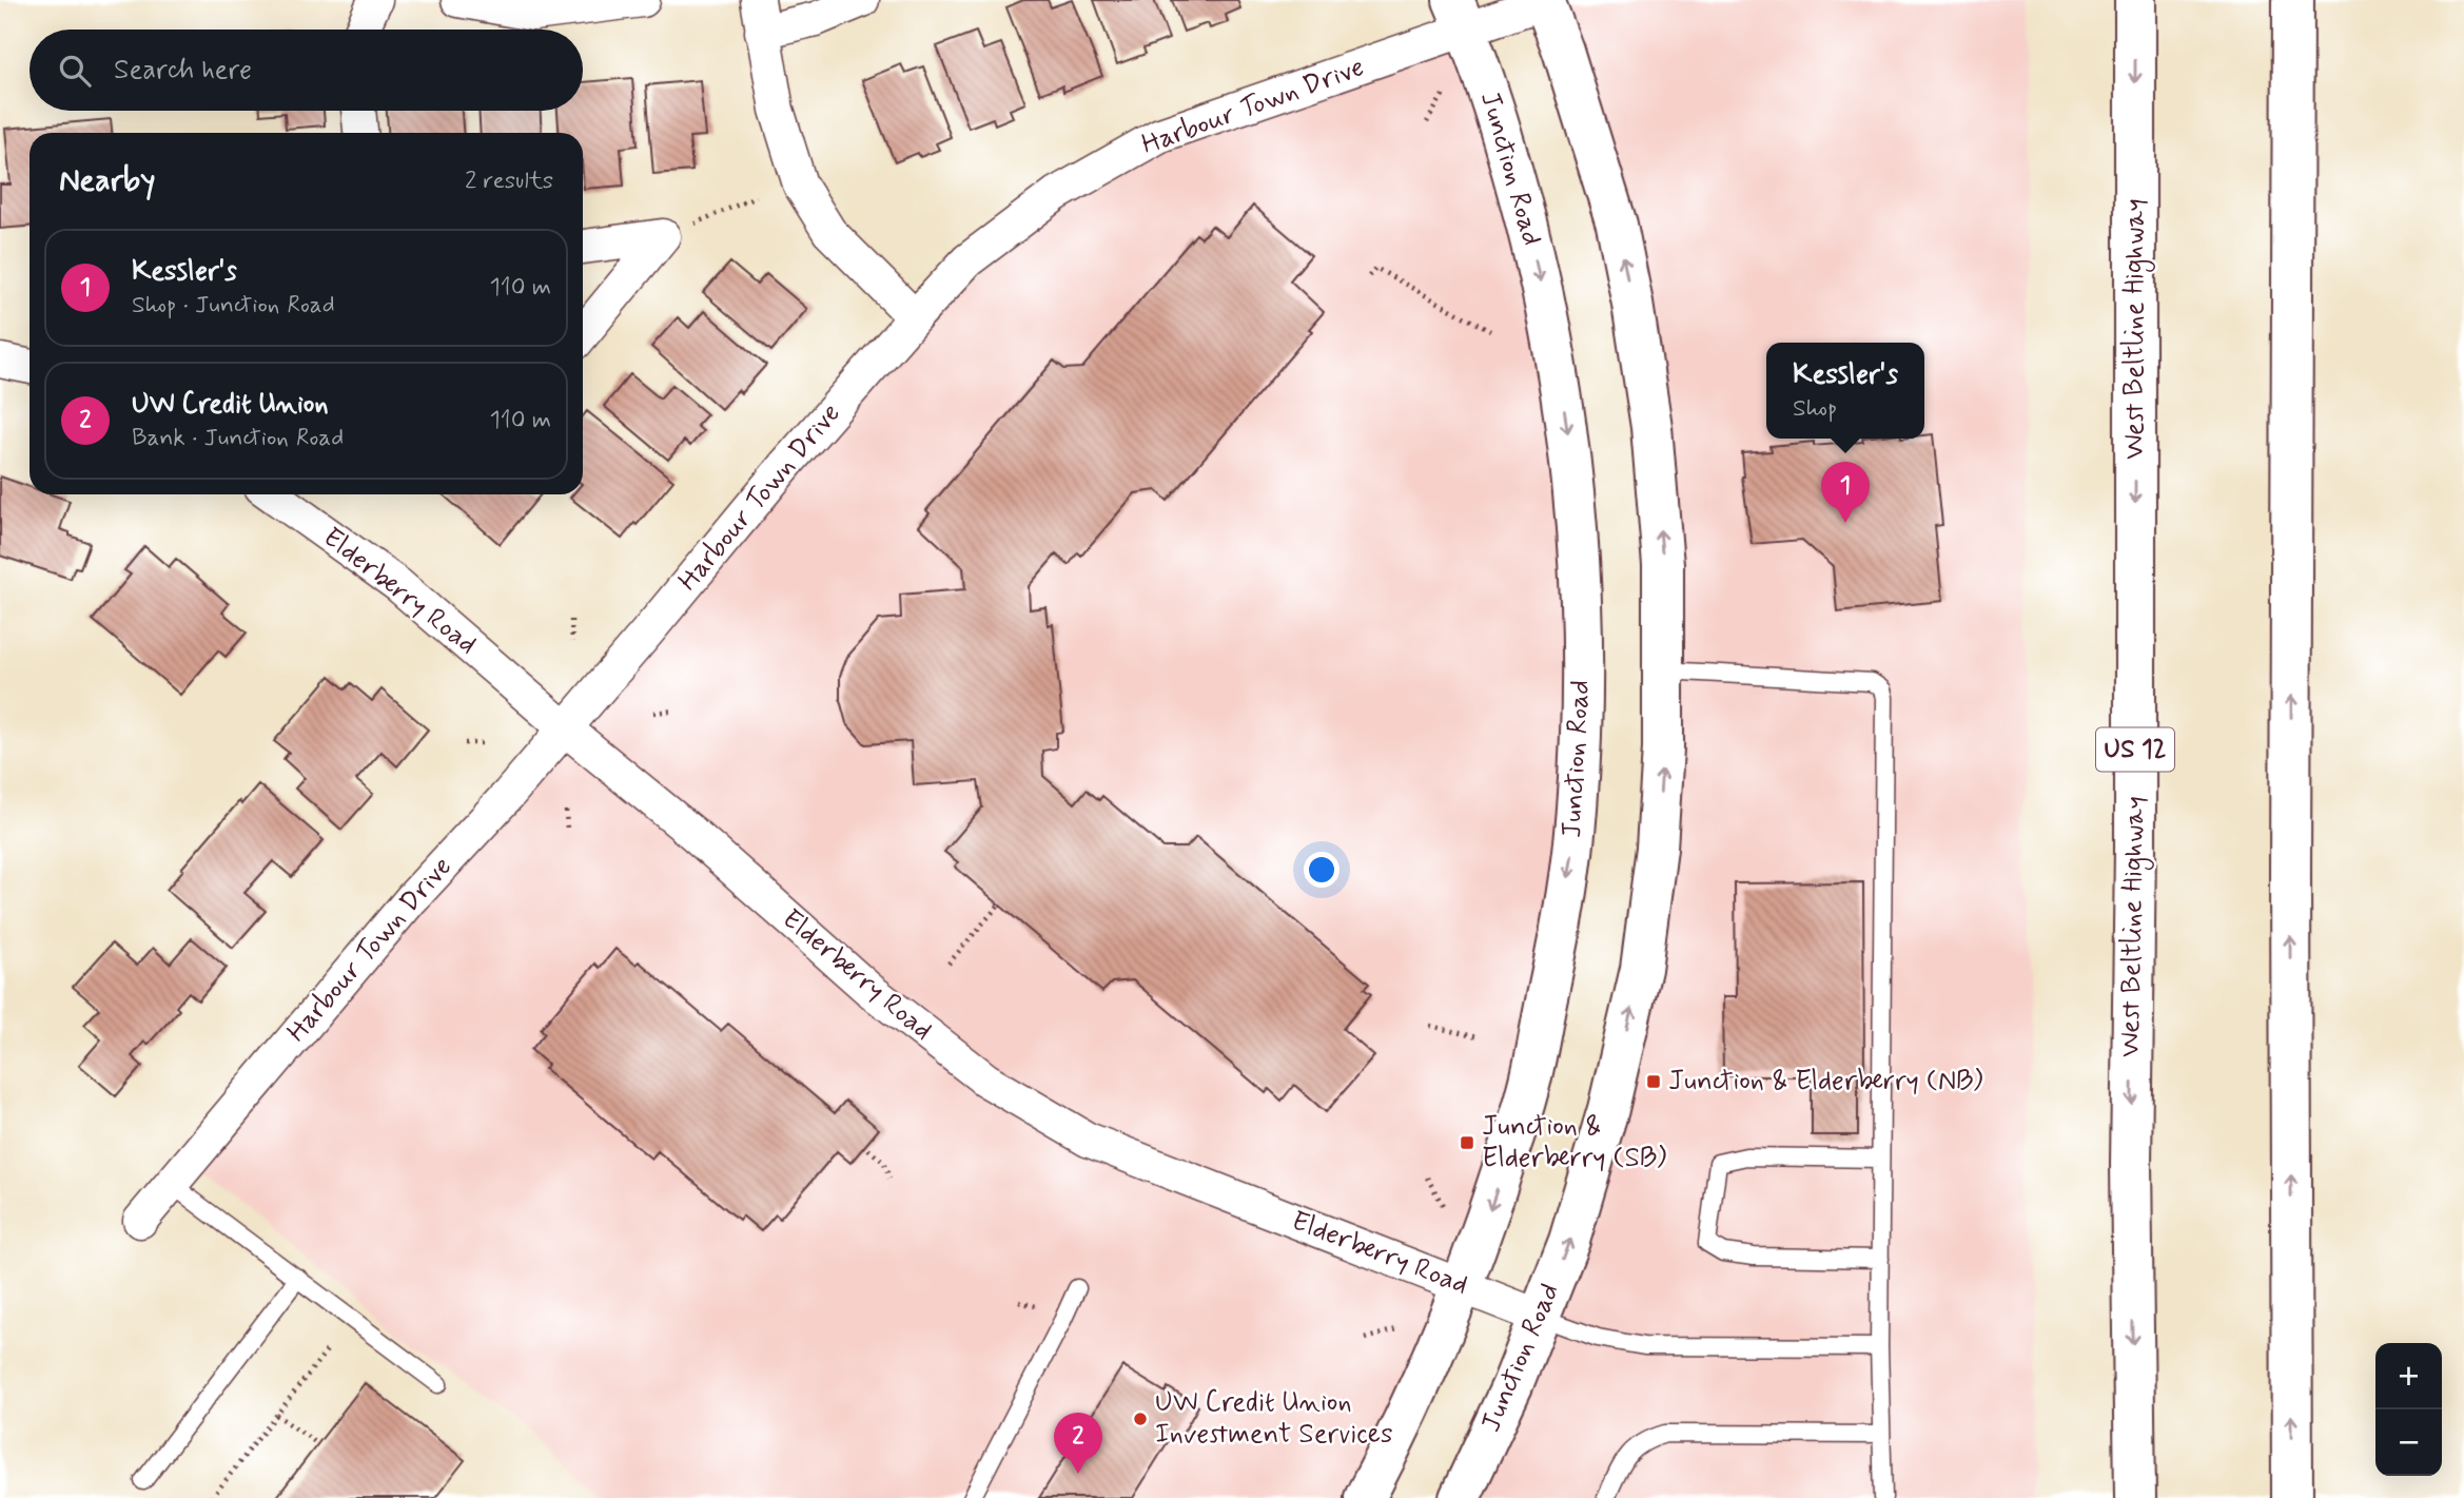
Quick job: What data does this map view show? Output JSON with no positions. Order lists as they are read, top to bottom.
{
  "streets": {
    "main road": ["Junction Road", "West Beltline Highway", "US 12"],
    "street": ["Harbour Town Drive", "Elderberry Road"]
  },
  "crossings": [
    ["Harbour Town Drive", "Junction Road"],
    ["Harbour Town Drive", "Elderberry Road"],
    ["Junction Road", "Elderberry Road"]
  ],
  "places": {
    "transit": ["Junction & Elderberry (NB)", "Junction & Elderberry (SB)"],
    "other": ["UW Credit Union Investment Services"]
  },
  "page": {
    "search": "Search here",
    "heading": ["Nearby", "2 results"],
    "list": [
      {
        "mark": "1",
        "name": "Kessler's",
        "note": "Shop · Junction Road",
        "value": "110 m"
      },
      {
        "mark": "2",
        "name": "UW Credit Union",
        "note": "Bank · Junction Road",
        "value": "110 m"
      }
    ],
    "popup": ["Kessler's", "Shop"],
    "pins": ["1", "2"],
    "map_buttons": ["+", "−"]
  }
}
